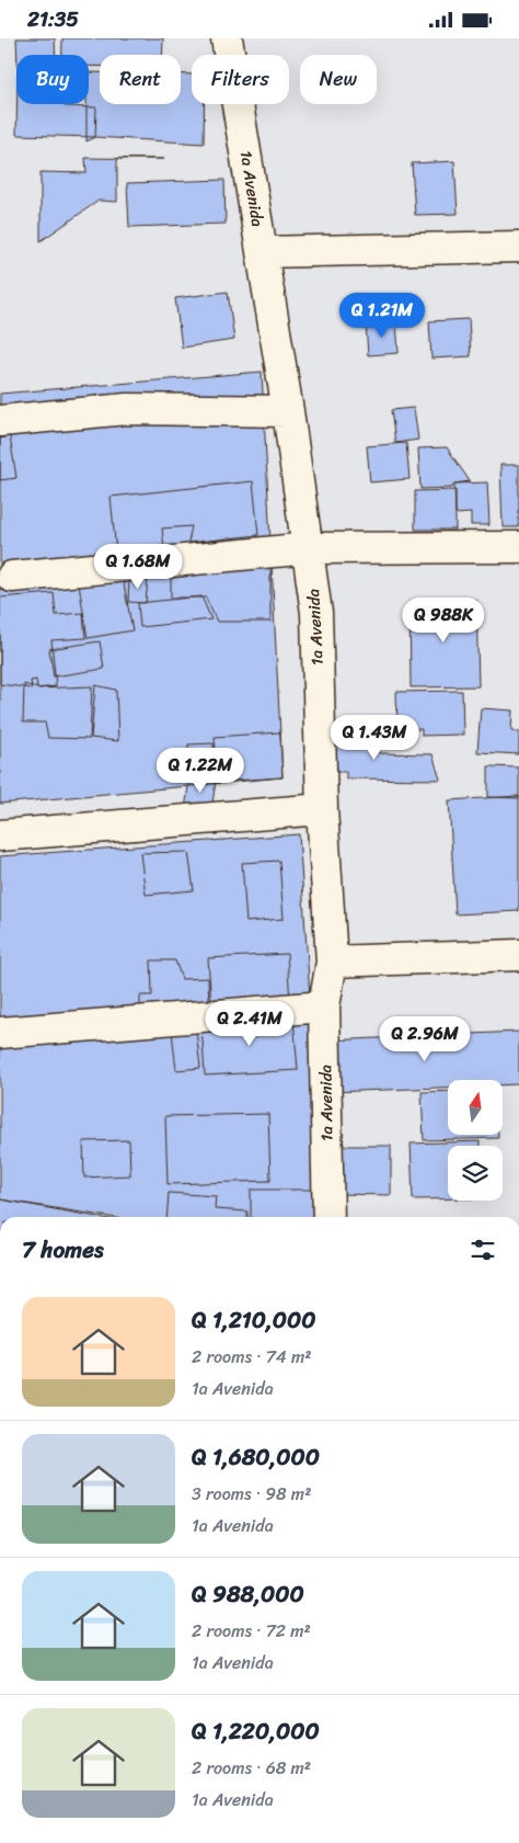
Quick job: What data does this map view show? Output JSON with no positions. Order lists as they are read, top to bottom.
{
  "streets": {
    "street": ["1a Avenida"]
  },
  "north": "top",
  "page": {
    "status": "21:35",
    "chip": [
      "Buy",
      "Rent",
      "Filters",
      "New"
    ],
    "price": [
      "Q 1.21M",
      "Q 1.68M",
      "Q 988K",
      "Q 1.43M",
      "Q 1.22M",
      "Q 2.41M",
      "Q 2.96M"
    ],
    "heading": "7 homes",
    "list": [
      {
        "name": "Q 1,210,000",
        "note": "2 rooms · 74 m² · 1a Avenida"
      },
      {
        "name": "Q 1,680,000",
        "note": "3 rooms · 98 m² · 1a Avenida"
      },
      {
        "name": "Q 988,000",
        "note": "2 rooms · 72 m² · 1a Avenida"
      },
      {
        "name": "Q 1,220,000",
        "note": "2 rooms · 68 m² · 1a Avenida"
      }
    ]
  }
}
